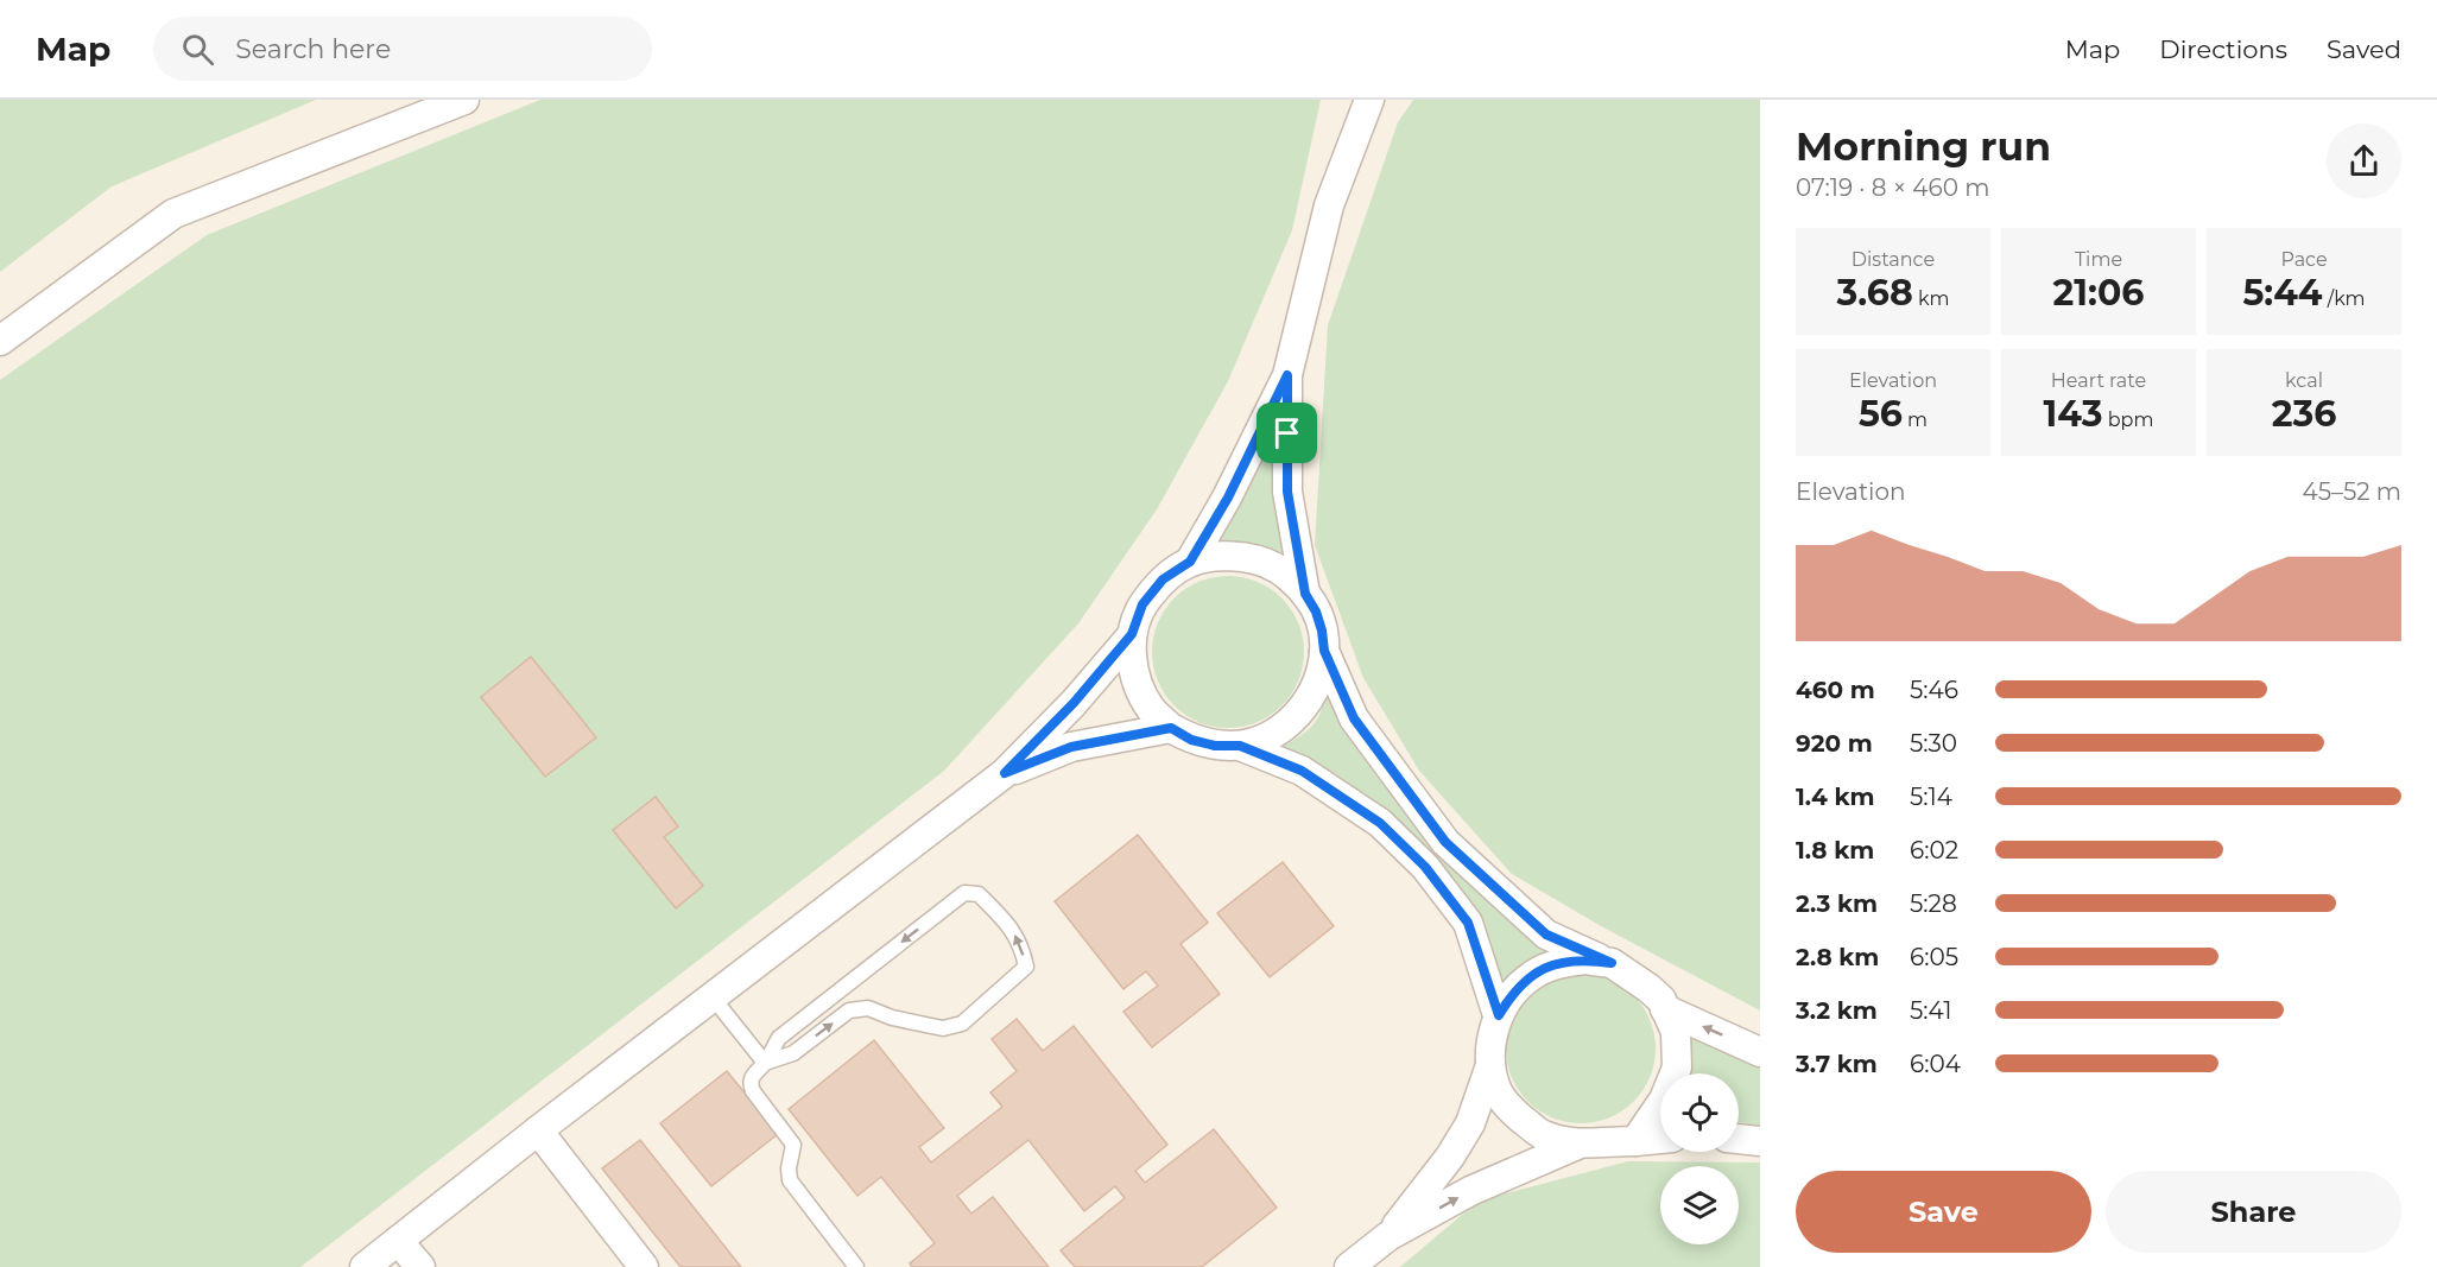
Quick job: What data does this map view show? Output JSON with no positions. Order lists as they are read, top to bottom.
{
  "page": {
    "header": "Map",
    "search": "Search here",
    "nav": ["Map", "Directions", "Saved"],
    "heading": ["Morning run", "07:19 · 8 × 460 m"],
    "stats": [
      ["Distance", "3.68 km"],
      ["Time", "21:06"],
      ["Pace", "5:44 /km"],
      ["Elevation", "56 m"],
      ["Heart rate", "143 bpm"],
      ["kcal", "236"]
    ],
    "chart": ["Elevation", "45–52 m"],
    "list": [
      {
        "name": "460 m",
        "note": "5:46"
      },
      {
        "name": "920 m",
        "note": "5:30"
      },
      {
        "name": "1.4 km",
        "note": "5:14"
      },
      {
        "name": "1.8 km",
        "note": "6:02"
      },
      {
        "name": "2.3 km",
        "note": "5:28"
      },
      {
        "name": "2.8 km",
        "note": "6:05"
      },
      {
        "name": "3.2 km",
        "note": "5:41"
      },
      {
        "name": "3.7 km",
        "note": "6:04"
      }
    ],
    "buttons": ["Save", "Share"]
  }
}
